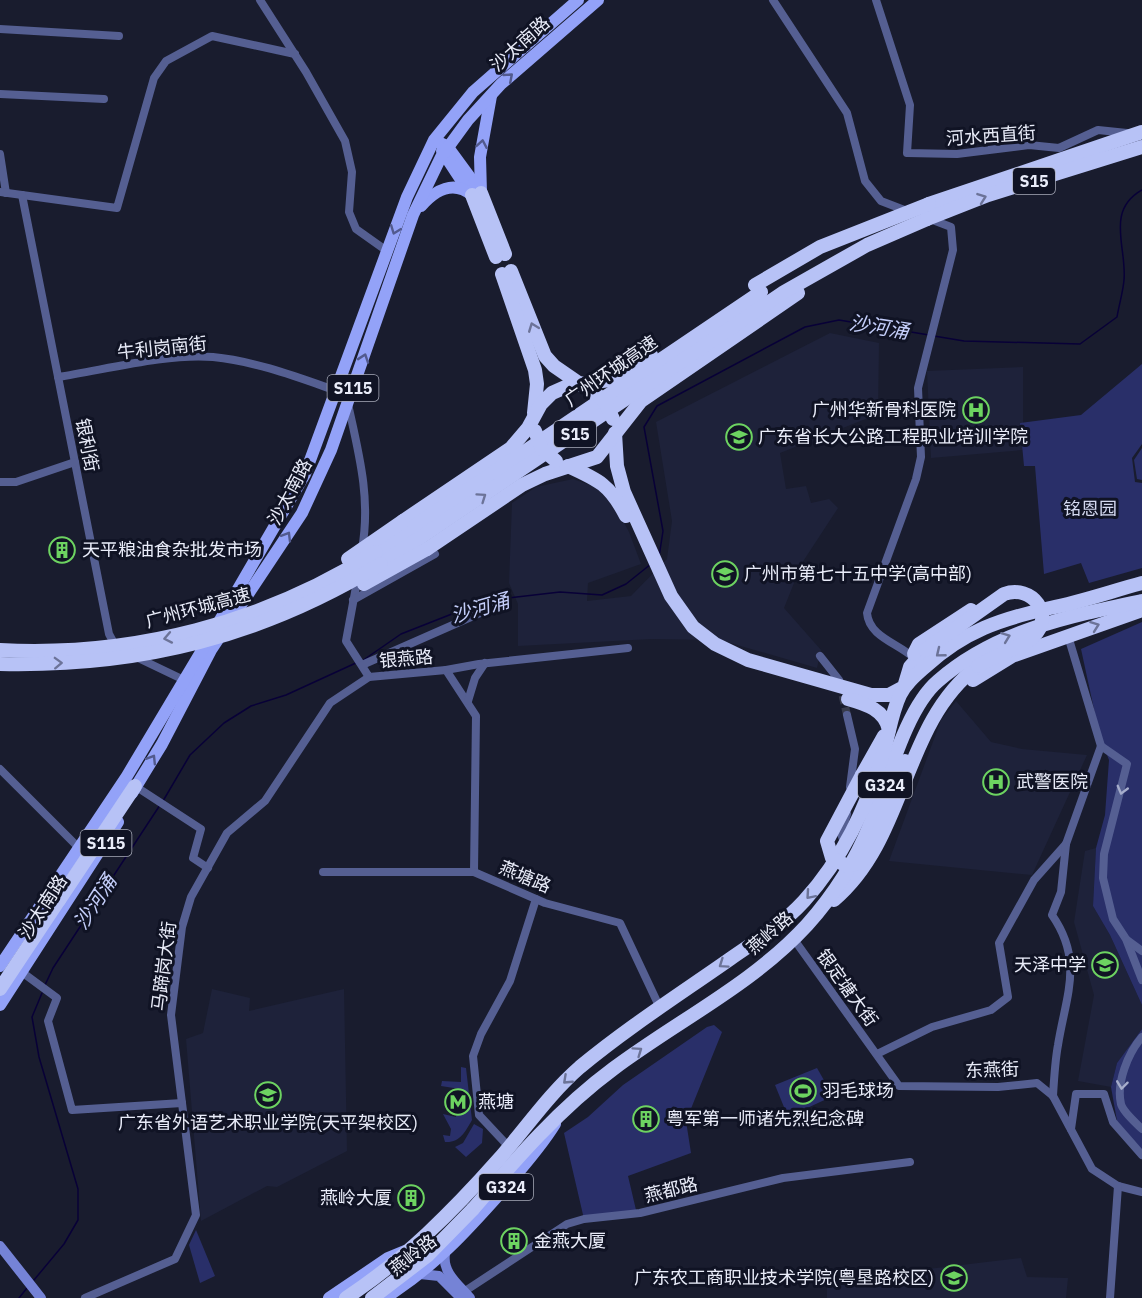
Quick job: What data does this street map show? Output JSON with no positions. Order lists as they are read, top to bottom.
{
  "streets": {
    "highway": [
      "S15",
      "广州环城高速",
      "G324",
      "燕岭路"
    ],
    "main road": ["沙太南路", "S115"],
    "street": [
      "河水西直街",
      "牛利岗南街",
      "银利街",
      "银燕路",
      "燕塘路",
      "马蹄岗大街",
      "银定塘大街",
      "东燕街",
      "燕都路"
    ]
  },
  "crossings": [
    ["沙太南路", "牛利岗南街"],
    ["沙太南路", "银利街"],
    ["沙太南路", "银燕路"],
    ["河水西直街", "广州环城高速"],
    ["牛利岗南街", "银利街"],
    ["银燕路", "燕塘路"],
    ["银燕路", "马蹄岗大街"],
    ["燕塘路", "燕岭路"],
    ["燕岭路", "银定塘大街"],
    ["银定塘大街", "东燕街"]
  ],
  "water": ["沙河涌"],
  "parks": ["铭恩园"],
  "places": {
    "hospital": ["广州华新骨科医院", "武警医院"],
    "school or university": [
      "广东省长大公路工程职业培训学院",
      "广州市第七十五中学(高中部)",
      "天泽中学",
      "广东省外语艺术职业学院(天平架校区)",
      "广东农工商职业技术学院(粤垦路校区)"
    ],
    "building": [
      "天平粮油食杂批发市场",
      "粤军第一师诸先烈纪念碑",
      "燕岭大厦",
      "金燕大厦"
    ],
    "sports": ["羽毛球场"],
    "metro station": ["燕塘"]
  }
}
